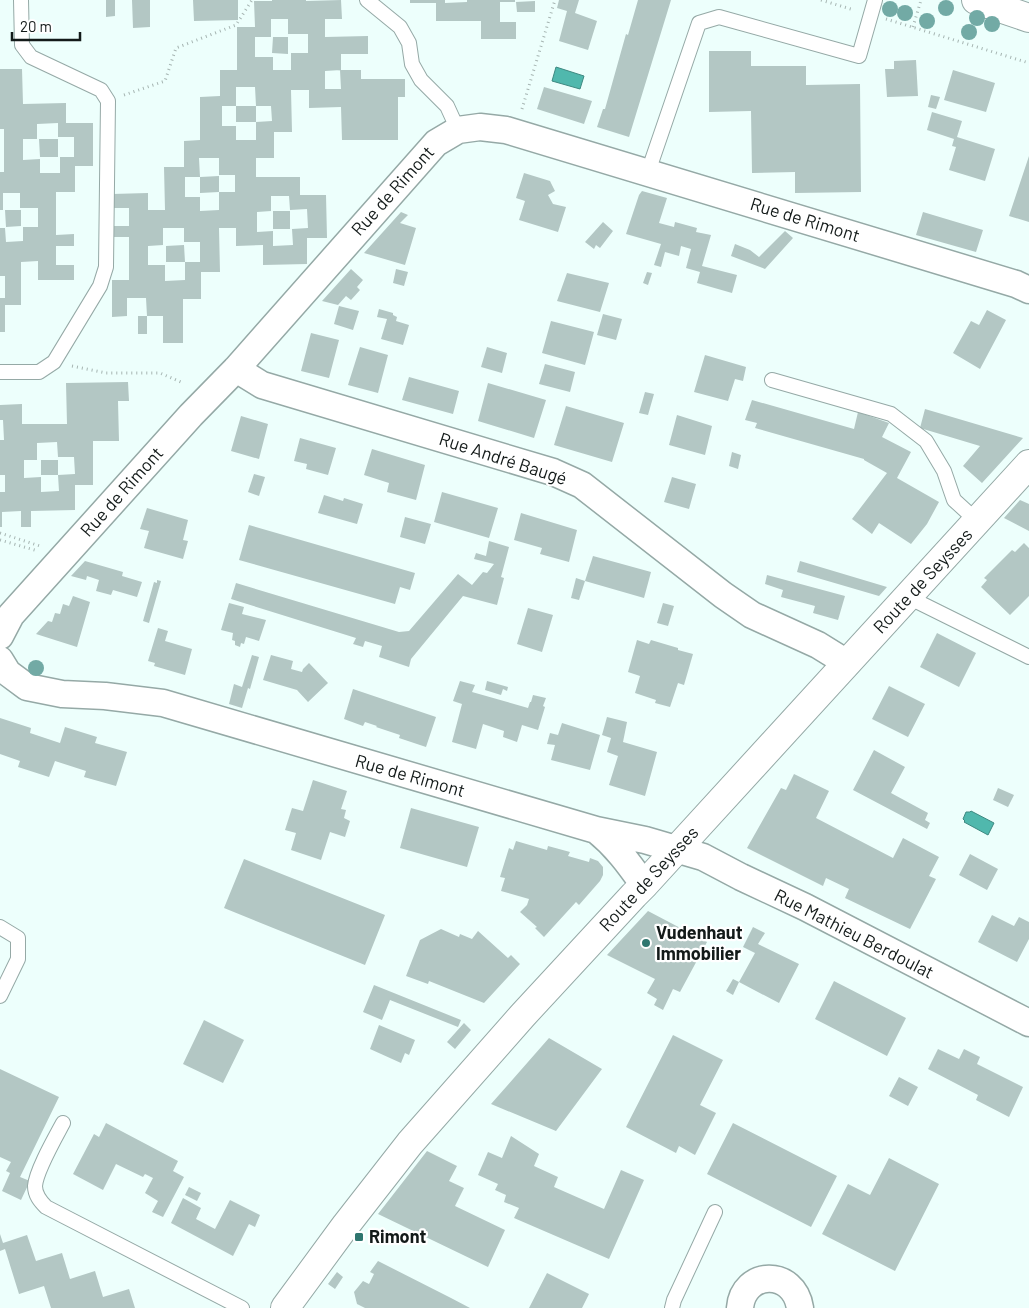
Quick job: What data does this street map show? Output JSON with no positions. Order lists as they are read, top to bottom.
{
  "streets": {
    "main road": ["Route de Seysses"],
    "street": ["Rue de Rimont", "Rue André Baugé", "Rue Mathieu Berdoulat"]
  },
  "crossings": [
    ["Rue de Rimont", "Rue André Baugé"],
    ["Rue de Rimont", "Route de Seysses"],
    ["Rue de Rimont", "Rue Mathieu Berdoulat"],
    ["Rue André Baugé", "Route de Seysses"],
    ["Route de Seysses", "Rue Mathieu Berdoulat"]
  ],
  "places": {
    "other": ["Vudenhaut Immobilier"],
    "transit": ["Rimont"]
  },
  "scale_bar": "20 m"
}
